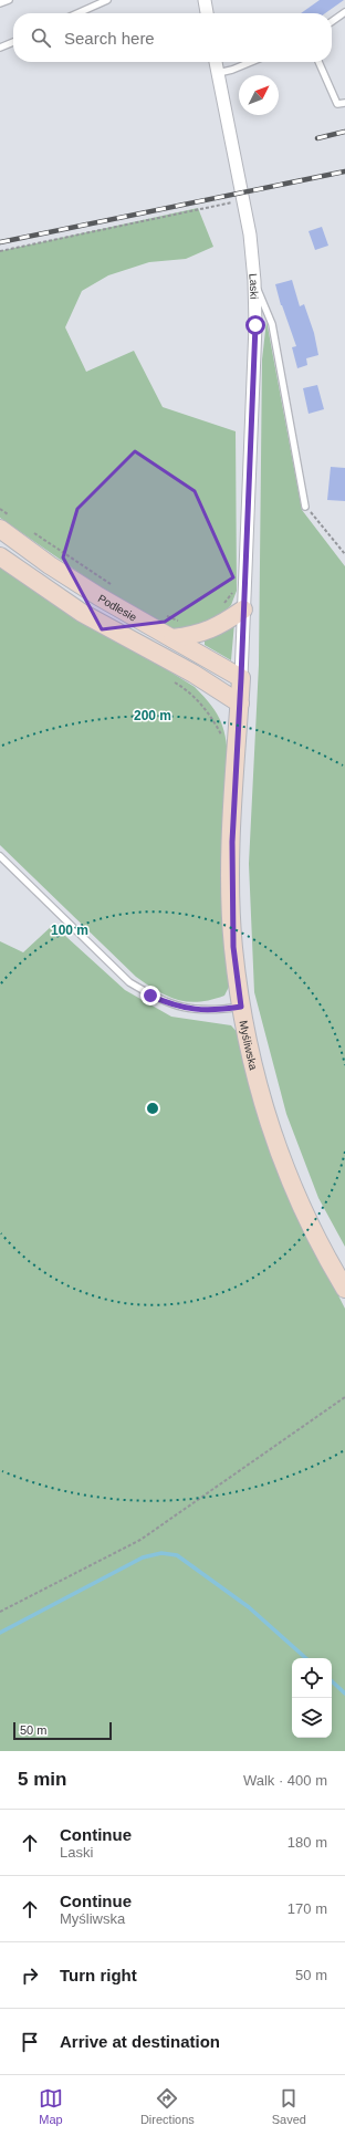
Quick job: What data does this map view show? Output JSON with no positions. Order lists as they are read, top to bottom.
{
  "streets": {
    "street": ["Laski", "Podlesie", "Myśliwska"]
  },
  "crossings": [
    ["Laski", "Podlesie"],
    ["Laski", "Myśliwska"],
    ["Podlesie", "Myśliwska"]
  ],
  "scale_bar": "50 m",
  "north": "top right",
  "page": {
    "search": "Search here",
    "scale": "50 m",
    "heading": ["5 min", "Walk · 400 m"],
    "list": [
      ["Continue", "Laski", "180 m"],
      ["Continue", "Myśliwska", "170 m"],
      ["Turn right", "50 m"],
      "Arrive at destination"
    ],
    "nav": ["Map", "Directions", "Saved"]
  },
  "rings": ["200 m", "100 m"]
}
